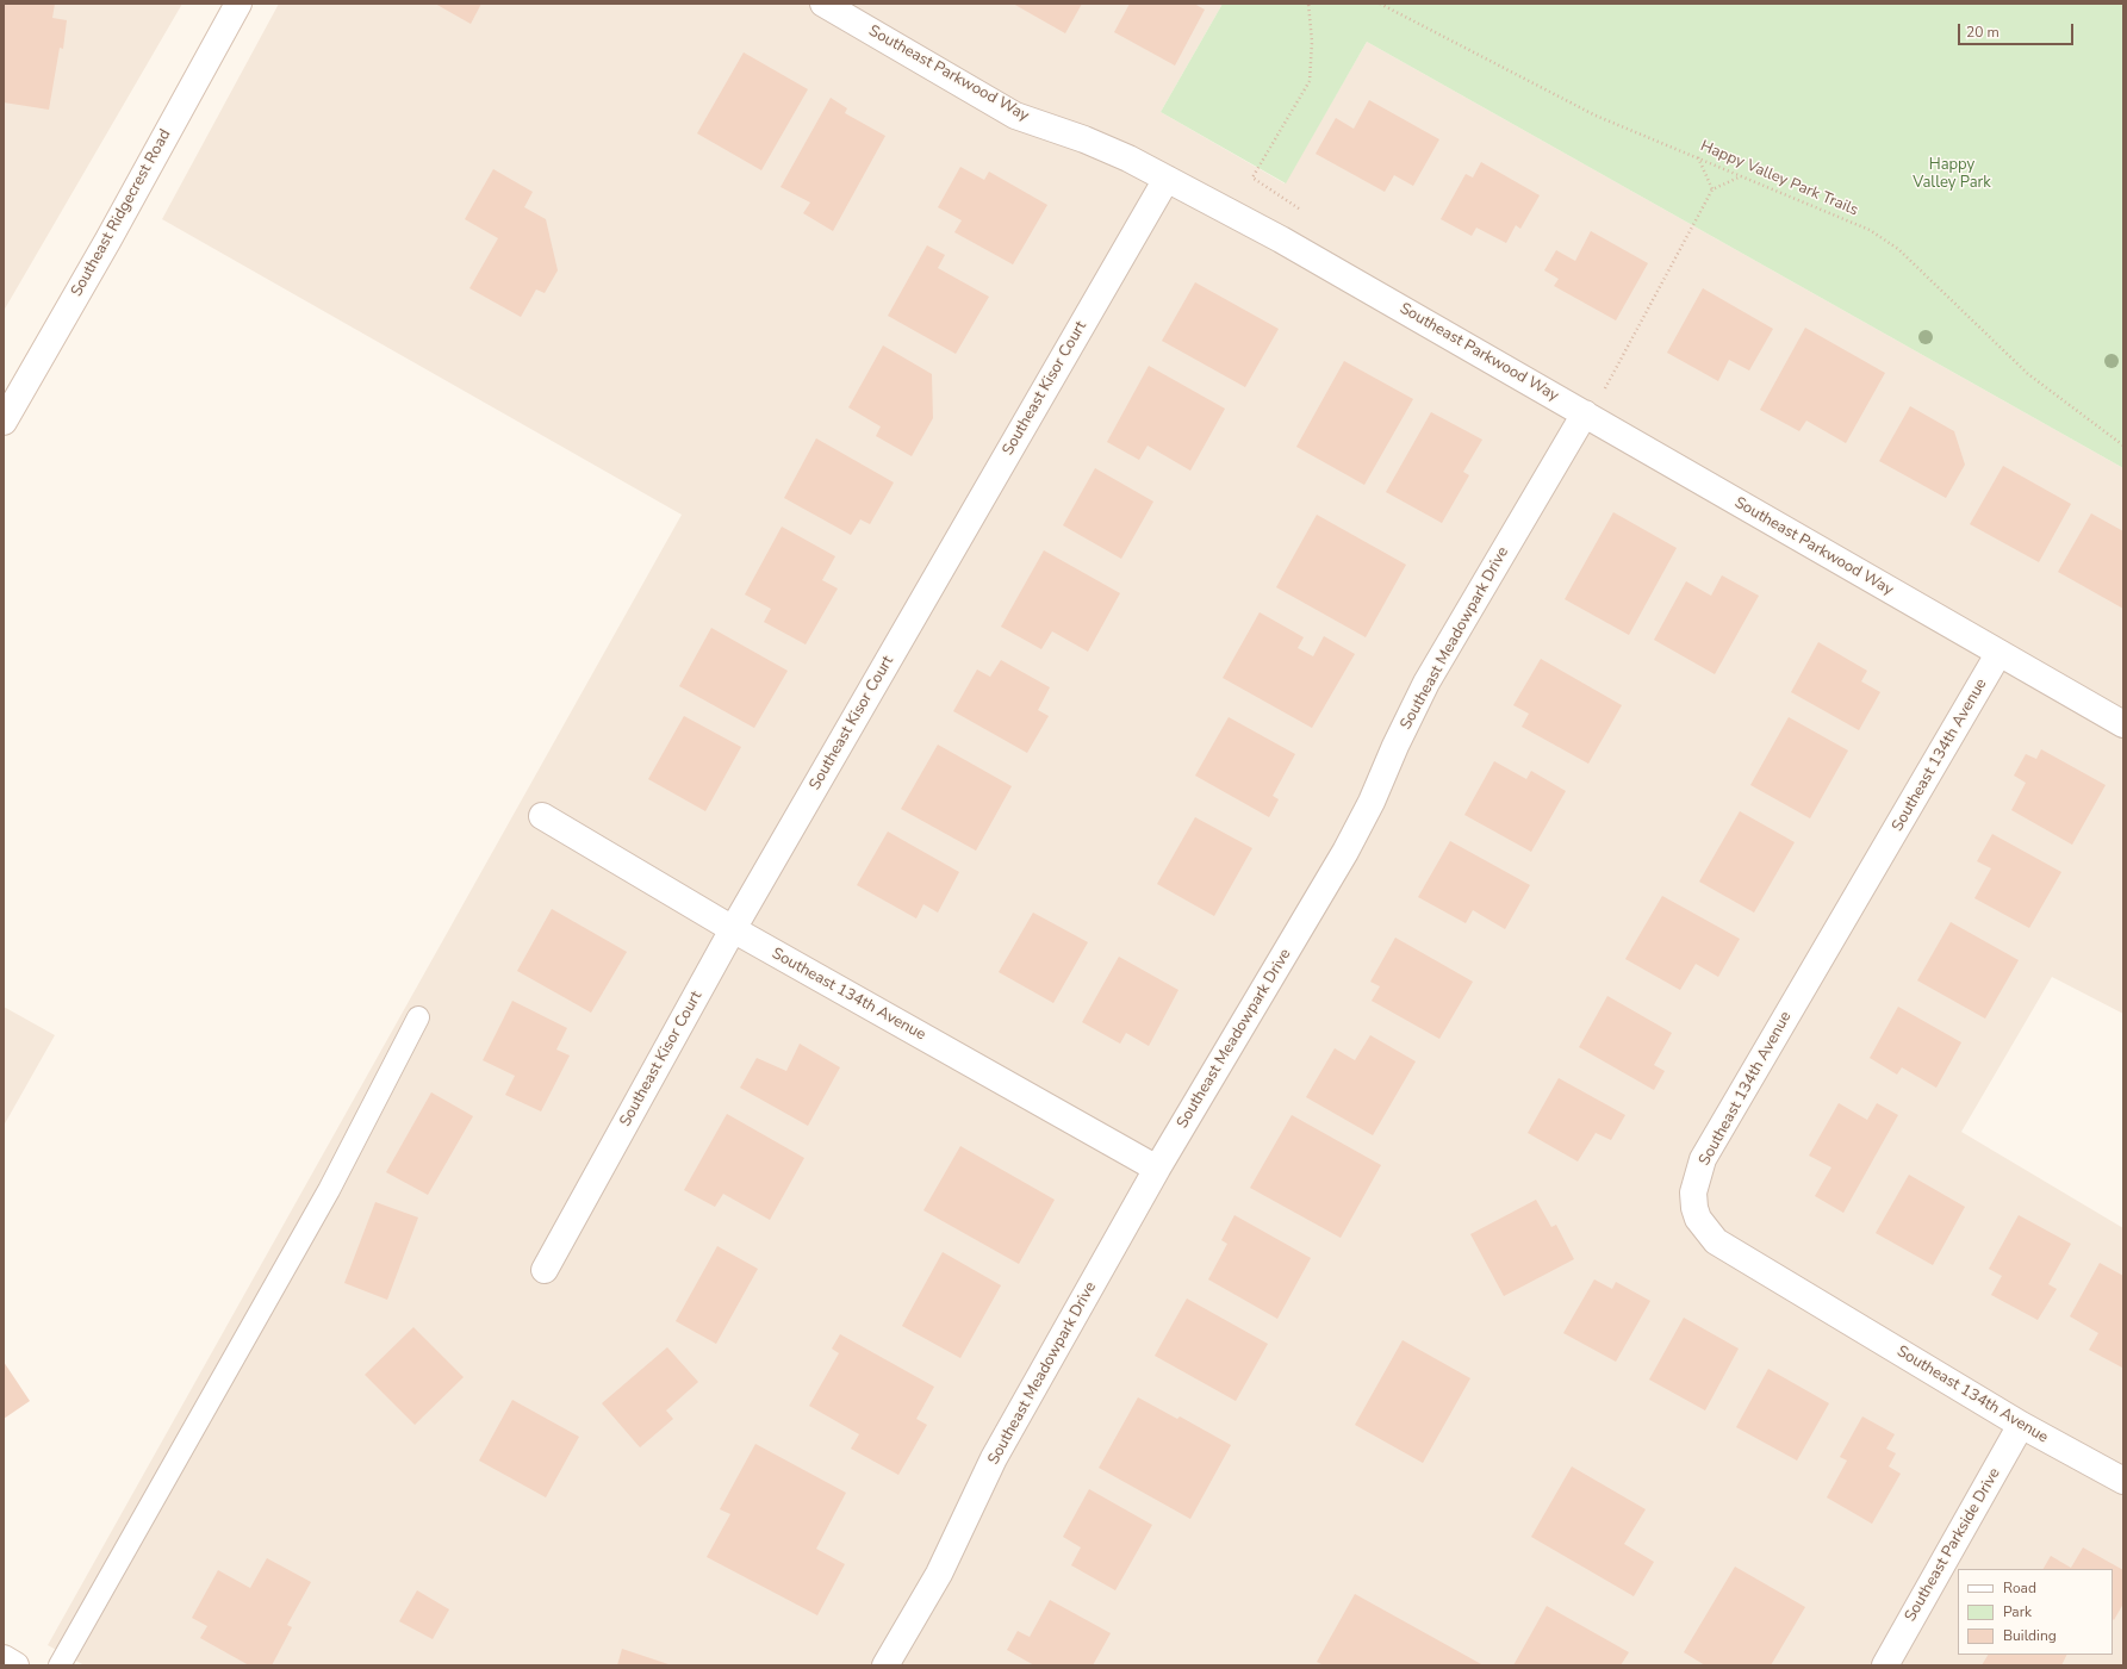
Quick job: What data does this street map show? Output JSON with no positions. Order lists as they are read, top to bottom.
{
  "streets": {
    "street": [
      "Southeast Parkwood Way",
      "Southeast Ridgecrest Road",
      "Southeast Kisor Court",
      "Southeast Meadowpark Drive",
      "Southeast 134th Avenue",
      "Southeast Parkside Drive"
    ],
    "path": ["Happy Valley Park Trails"]
  },
  "crossings": [
    ["Southeast Parkwood Way", "Southeast Kisor Court"],
    ["Southeast Parkwood Way", "Southeast Meadowpark Drive"],
    ["Southeast Parkwood Way", "Southeast 134th Avenue"],
    ["Southeast Kisor Court", "Southeast 134th Avenue"],
    ["Southeast Meadowpark Drive", "Southeast 134th Avenue"],
    ["Southeast 134th Avenue", "Southeast Parkside Drive"]
  ],
  "parks": ["Happy Valley Park"],
  "legend": ["Road", "Park", "Building"],
  "scale_bar": "20 m"
}
